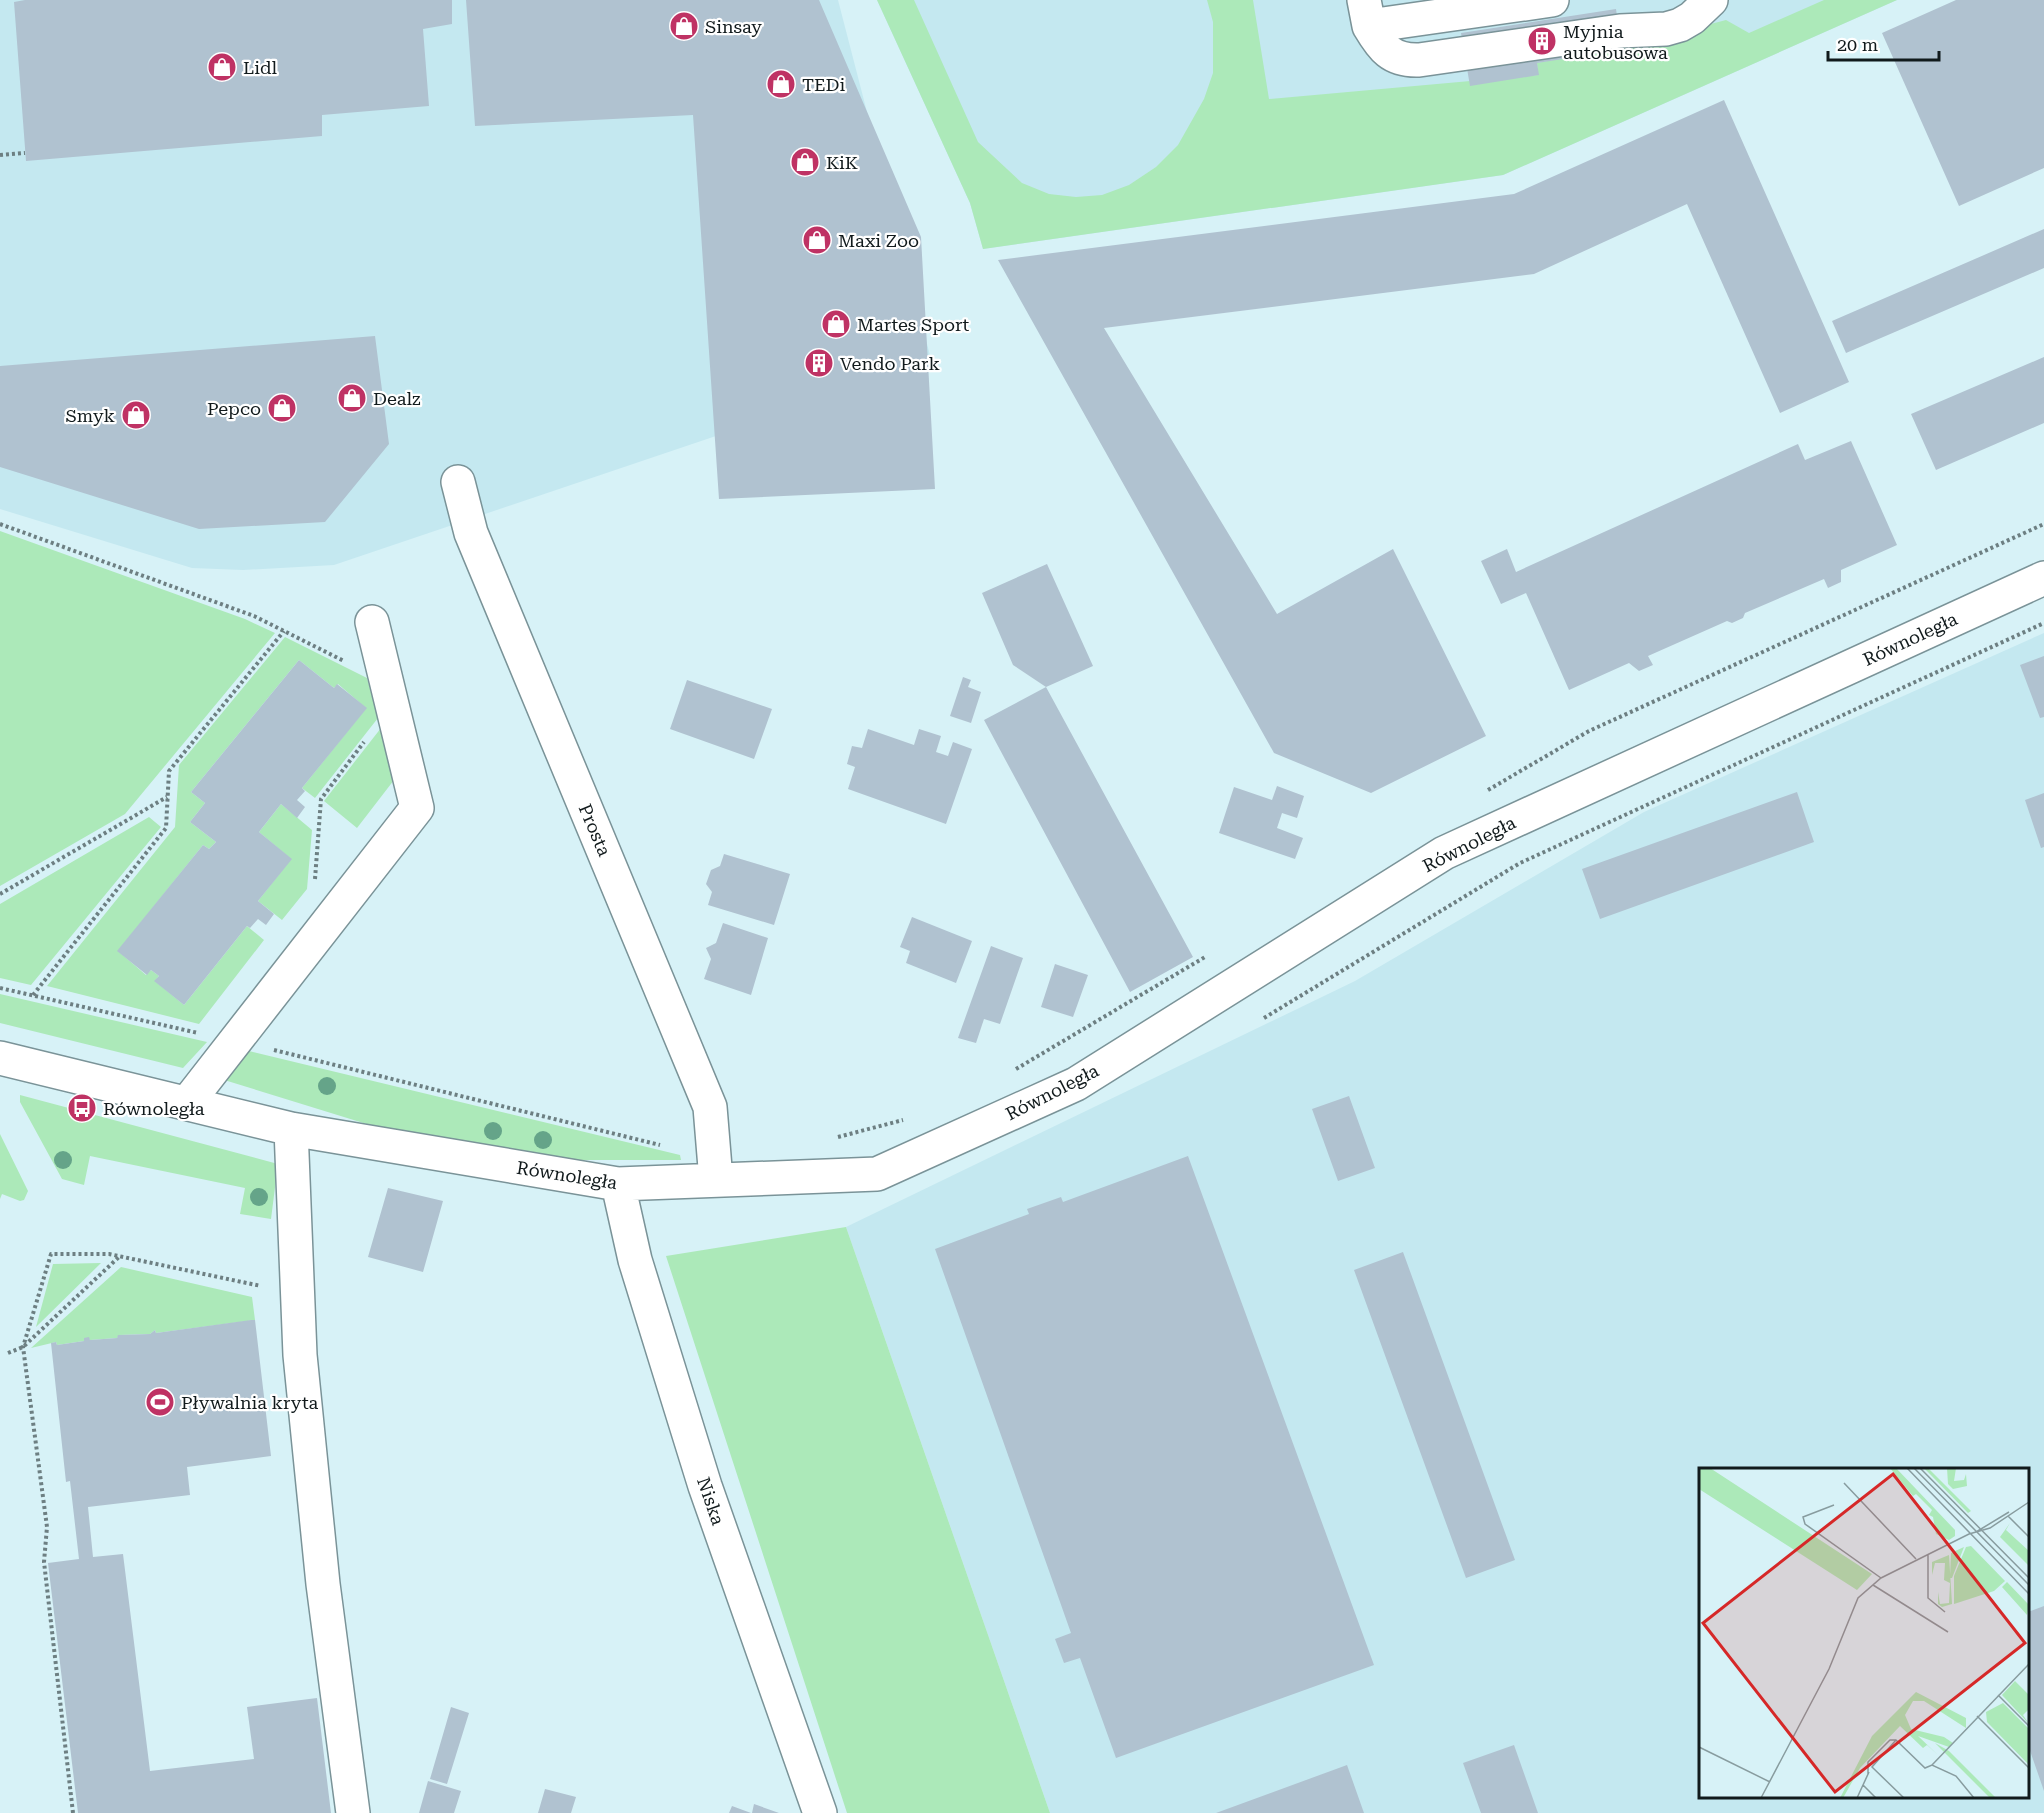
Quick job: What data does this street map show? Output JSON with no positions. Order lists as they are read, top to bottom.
{
  "streets": {
    "street": ["Równoległa", "Prosta", "Niska"]
  },
  "crossings": [
    ["Równoległa", "Prosta"],
    ["Równoległa", "Niska"]
  ],
  "places": {
    "shop": [
      "Sinsay",
      "Lidl",
      "TEDi",
      "KiK",
      "Maxi Zoo",
      "Martes Sport",
      "Dealz",
      "Pepco",
      "Smyk"
    ],
    "building": ["Myjnia autobusowa", "Vendo Park"],
    "bus stop": ["Równoległa"],
    "sports": ["Pływalnia kryta"]
  },
  "scale_bar": "20 m"
}
